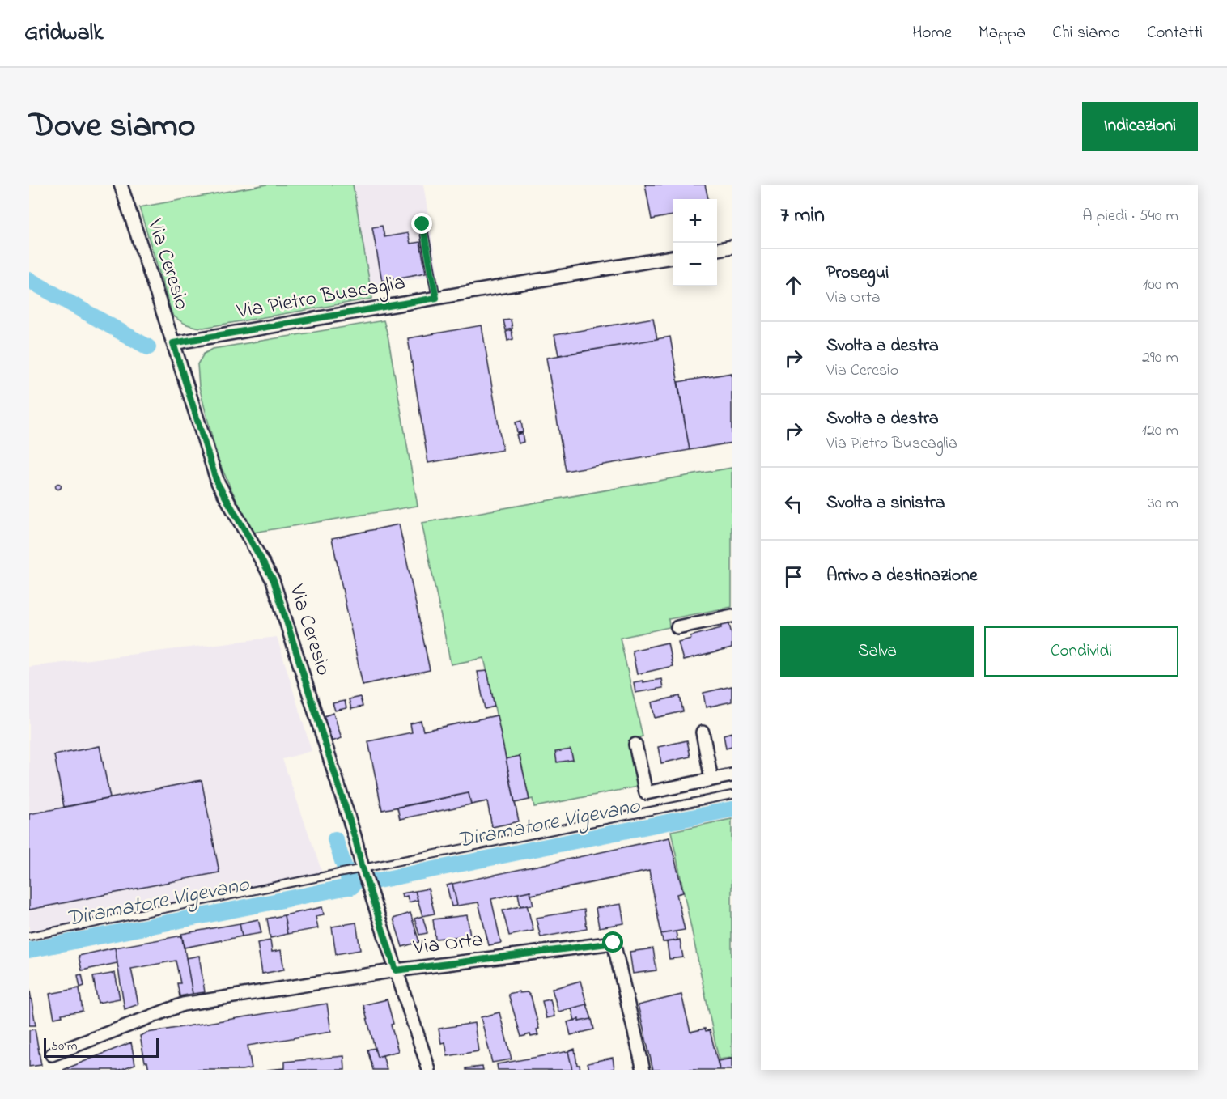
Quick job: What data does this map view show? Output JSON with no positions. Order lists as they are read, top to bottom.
{
  "streets": {
    "street": ["Via Ceresio", "Via Pietro Buscaglia", "Via Orta"]
  },
  "crossings": [
    ["Via Ceresio", "Via Pietro Buscaglia"],
    ["Via Ceresio", "Via Orta"]
  ],
  "water": ["Diramatore Vigevano"],
  "scale_bar": "50 m",
  "page": {
    "header": "Gridwalk",
    "nav": [
      "Home",
      "Mappa",
      "Chi siamo",
      "Contatti"
    ],
    "title": "Dove siamo",
    "buttons": [
      "Indicazioni",
      ["Salva", "Condividi"]
    ],
    "heading": ["7 min", "A piedi · 540 m"],
    "map_buttons": ["+", "−"],
    "list": [
      ["Prosegui", "Via Orta", "100 m"],
      ["Svolta a destra", "Via Ceresio", "290 m"],
      ["Svolta a destra", "Via Pietro Buscaglia", "120 m"],
      ["Svolta a sinistra", "30 m"],
      "Arrivo a destinazione"
    ],
    "scale": "50 m"
  }
}
